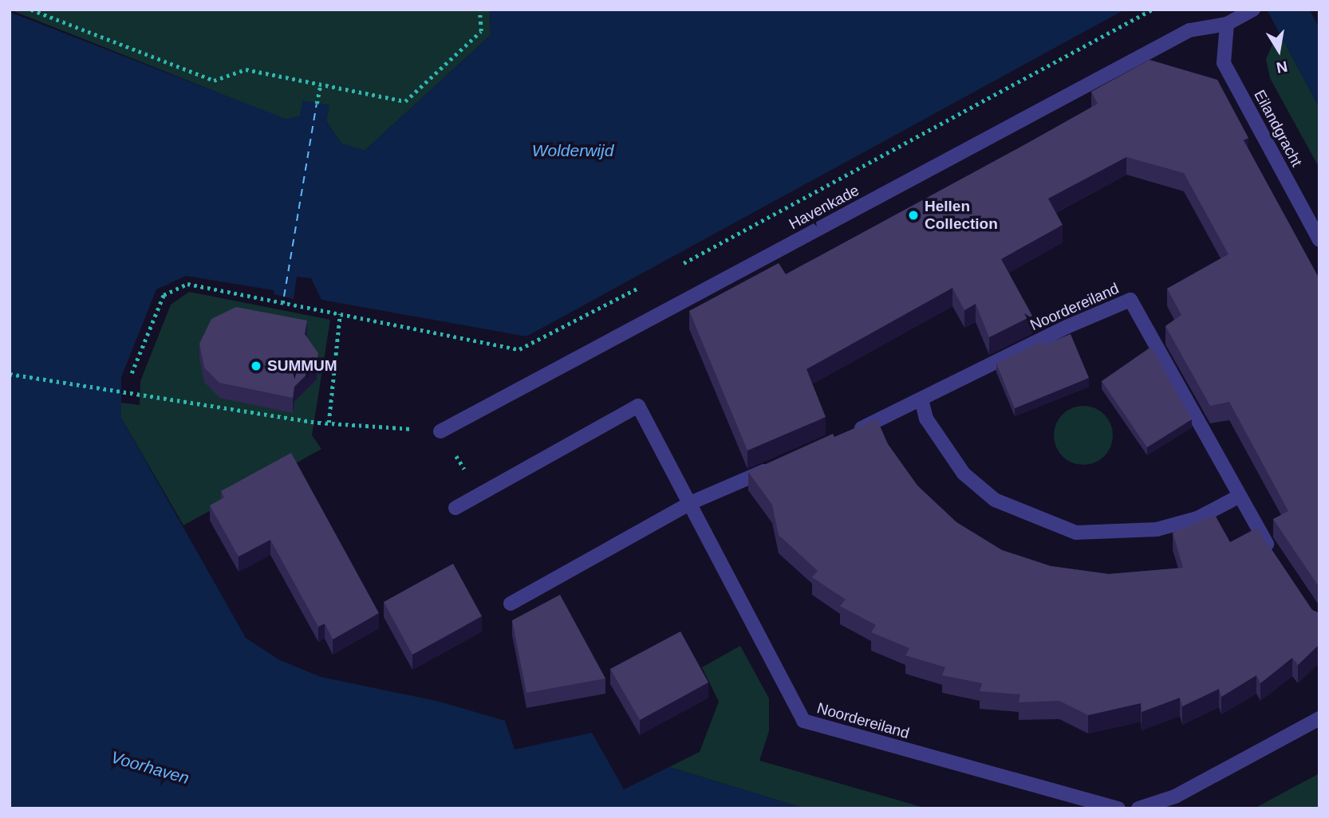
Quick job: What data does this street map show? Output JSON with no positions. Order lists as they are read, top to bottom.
{
  "streets": {
    "street": ["Eilandgracht", "Havenkade", "Noordereiland"]
  },
  "crossings": [
    ["Eilandgracht", "Havenkade"]
  ],
  "water": ["Wolderwijd", "Voorhaven"],
  "places": ["Hellen Collection", "SUMMUM"],
  "north": "bottom"
}
